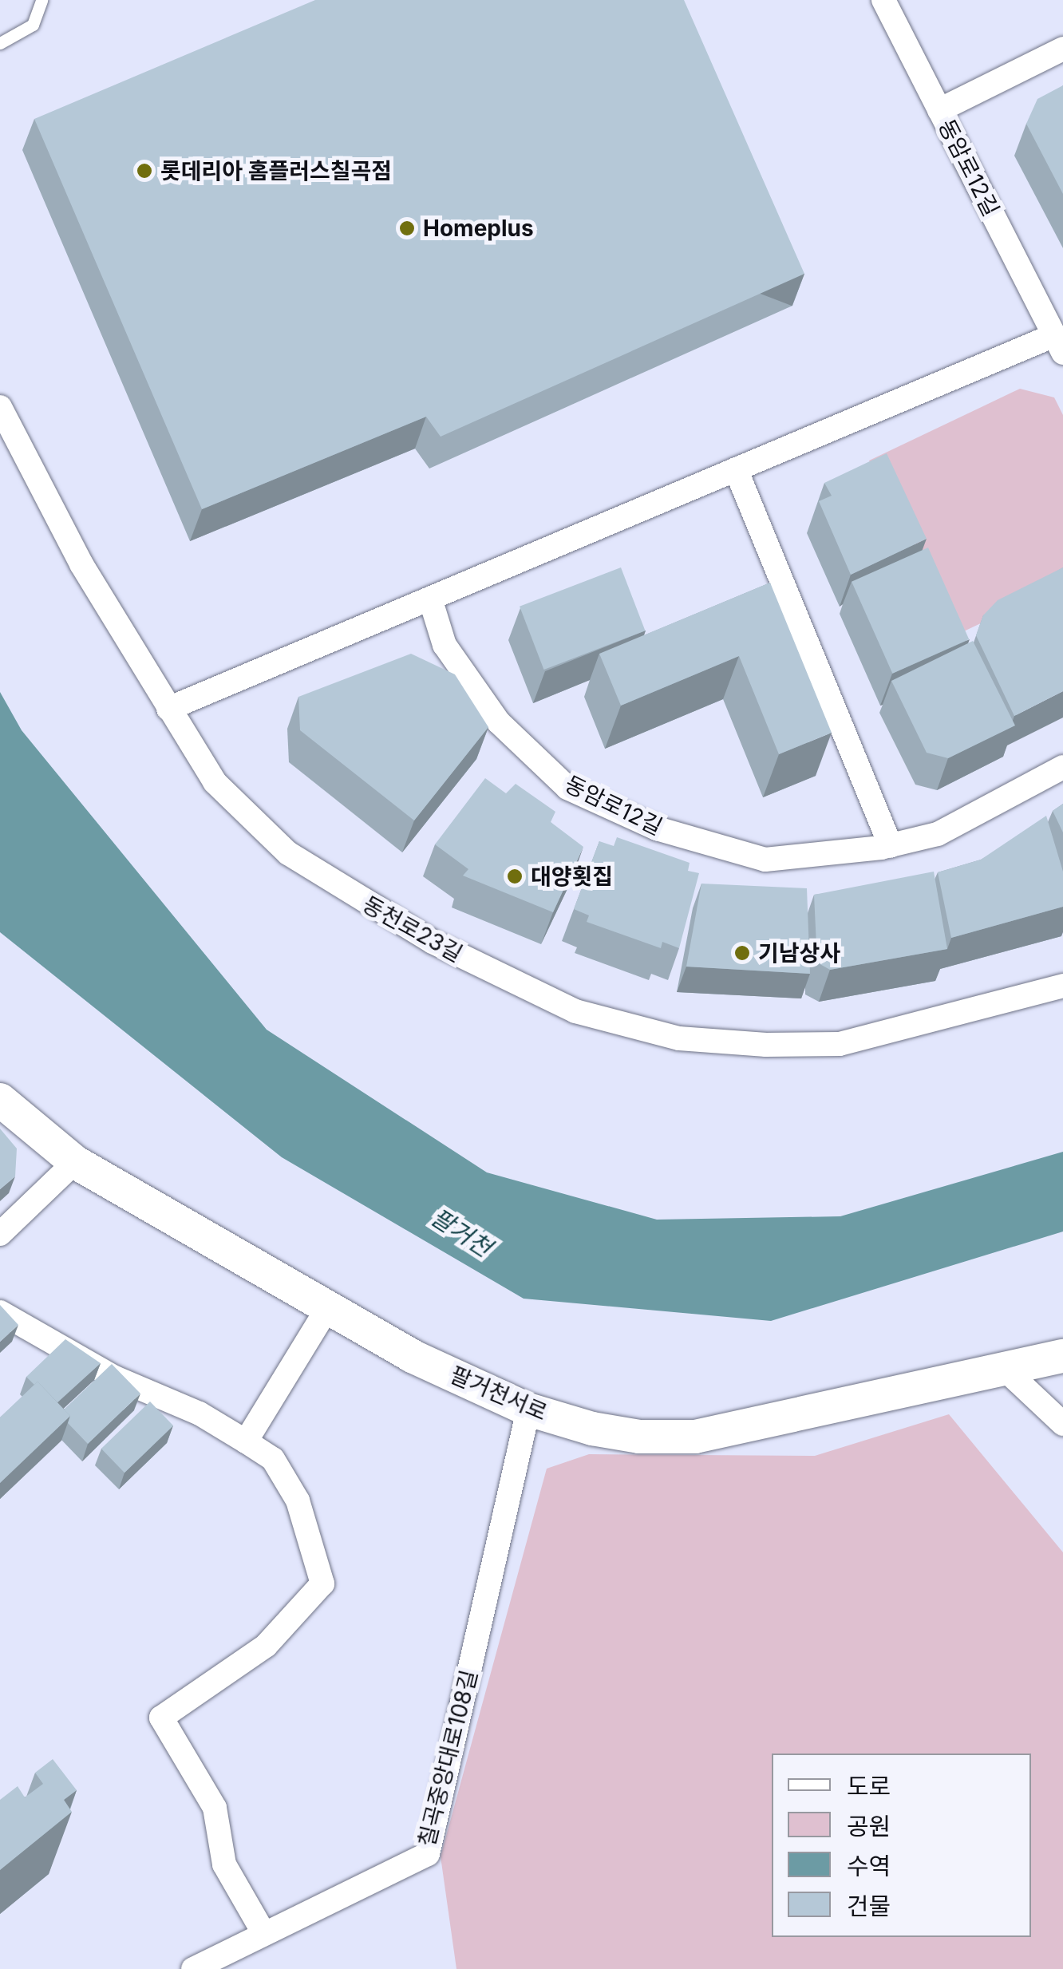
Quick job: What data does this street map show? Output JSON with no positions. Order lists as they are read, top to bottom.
{
  "streets": {
    "main road": ["팔거천서로"],
    "street": ["동암로12길", "동천로23길", "칠곡중앙대로108길"]
  },
  "crossings": [
    ["동암로12길", "동천로23길"],
    ["팔거천서로", "칠곡중앙대로108길"]
  ],
  "water": ["팔거천"],
  "places": [
    "롯데리아 홈플러스칠곡점",
    "Homeplus",
    "대양횟집",
    "기남상사"
  ],
  "legend": [
    "도로",
    "공원",
    "수역",
    "건물"
  ]
}
